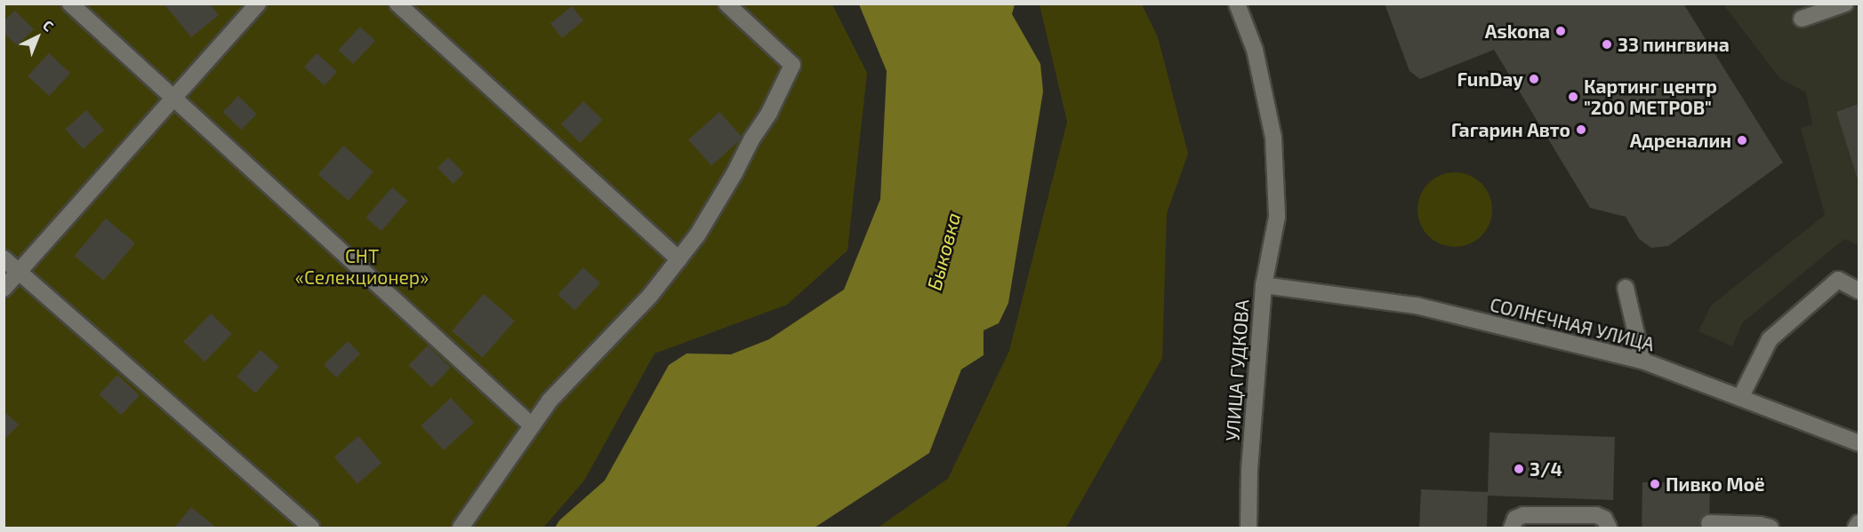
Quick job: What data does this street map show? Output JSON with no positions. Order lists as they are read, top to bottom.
{
  "streets": {
    "street": ["СОЛНЕЧНАЯ УЛИЦА", "УЛИЦА ГУДКОВА"]
  },
  "crossings": [
    ["СОЛНЕЧНАЯ УЛИЦА", "УЛИЦА ГУДКОВА"]
  ],
  "water": ["Быковка"],
  "parks": ["СНТ «Селекционер»"],
  "places": [
    "Askona",
    "33 пингвина",
    "FunDay",
    "Картинг центр \"200 МЕТРОВ\"",
    "Гагарин Авто",
    "Адреналин",
    "3/4",
    "Пивко Моё"
  ],
  "north": "top right"
}
